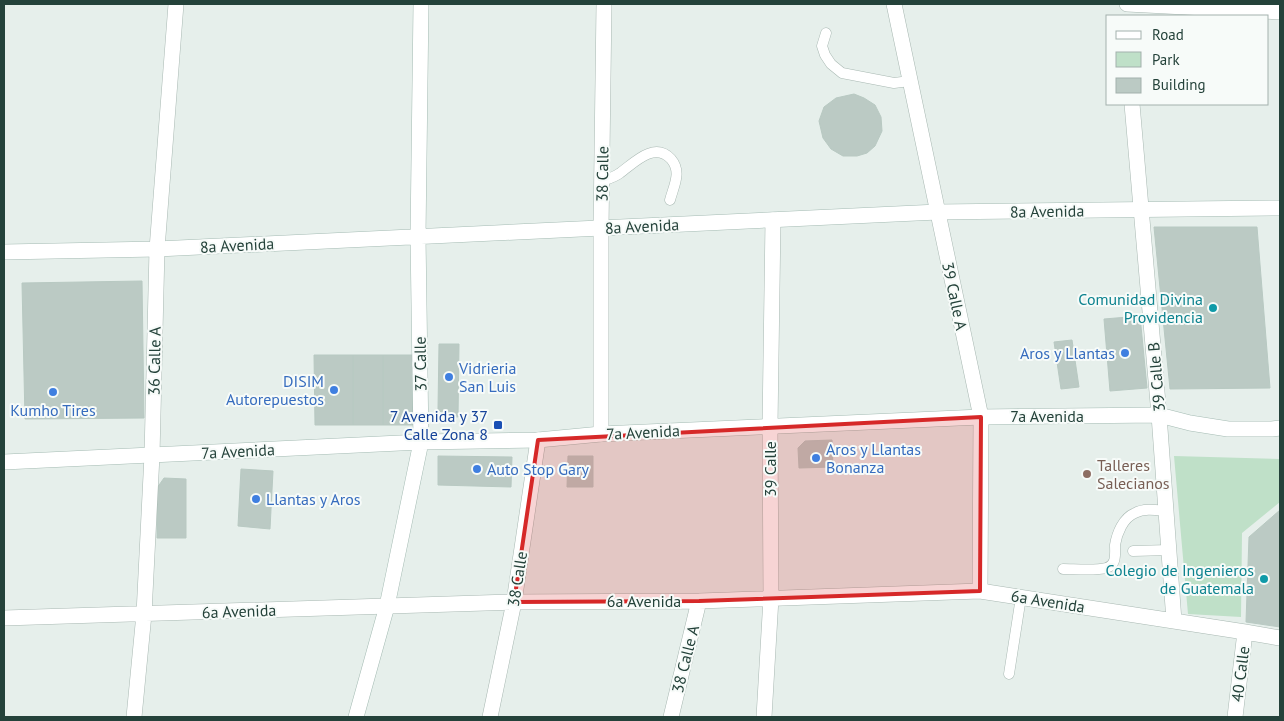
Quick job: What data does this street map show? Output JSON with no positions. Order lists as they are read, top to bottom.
{
  "streets": {
    "street": [
      "38 Calle",
      "8a Avenida",
      "39 Calle A",
      "36 Calle A",
      "37 Calle",
      "39 Calle B",
      "7a Avenida",
      "39 Calle",
      "6a Avenida",
      "38 Calle A",
      "40 Calle"
    ]
  },
  "crossings": [
    ["38 Calle", "8a Avenida"],
    ["38 Calle", "7a Avenida"],
    ["38 Calle", "6a Avenida"],
    ["8a Avenida", "39 Calle A"],
    ["8a Avenida", "36 Calle A"],
    ["8a Avenida", "37 Calle"],
    ["8a Avenida", "39 Calle B"],
    ["8a Avenida", "39 Calle"],
    ["39 Calle A", "7a Avenida"],
    ["39 Calle A", "6a Avenida"],
    ["36 Calle A", "7a Avenida"],
    ["36 Calle A", "6a Avenida"],
    ["37 Calle", "7a Avenida"],
    ["37 Calle", "6a Avenida"],
    ["39 Calle B", "7a Avenida"],
    ["39 Calle B", "6a Avenida"],
    ["7a Avenida", "39 Calle"],
    ["39 Calle", "6a Avenida"],
    ["6a Avenida", "38 Calle A"],
    ["6a Avenida", "40 Calle"]
  ],
  "places": {
    "other": [
      "Comunidad Divina Providencia",
      "Aros y Llantas",
      "Vidrieria San Luis",
      "DISIM Autorepuestos",
      "Kumho Tires",
      "Aros y Llantas Bonanza",
      "Auto Stop Gary",
      "Talleres Salecianos",
      "Llantas y Aros",
      "Colegio de Ingenieros de Guatemala"
    ],
    "transit": ["7 Avenida y 37 Calle Zona 8"]
  },
  "legend": ["Road", "Park", "Building"]
}
